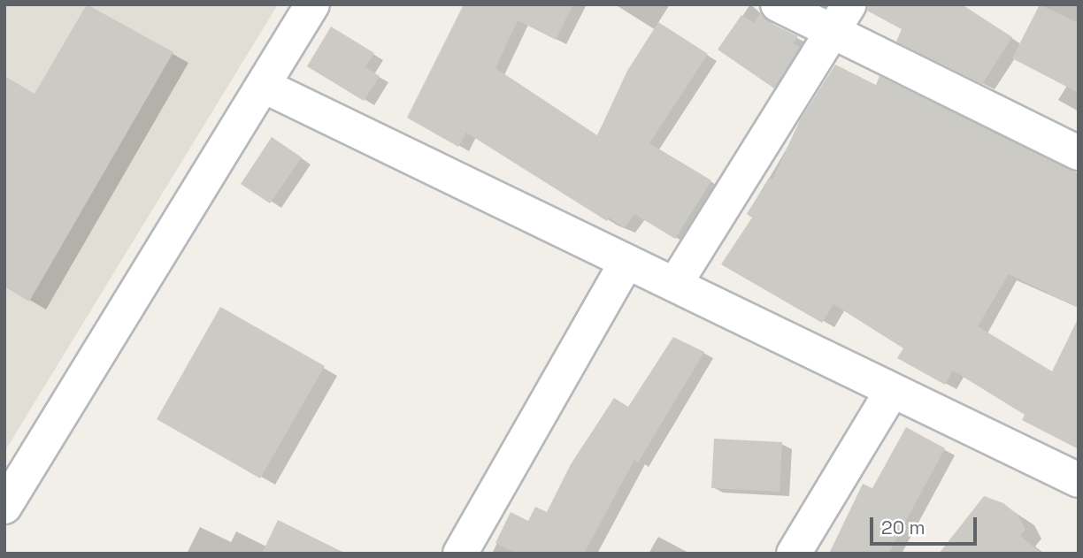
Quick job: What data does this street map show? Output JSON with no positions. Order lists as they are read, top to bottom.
{
  "scale_bar": "20 m"
}
